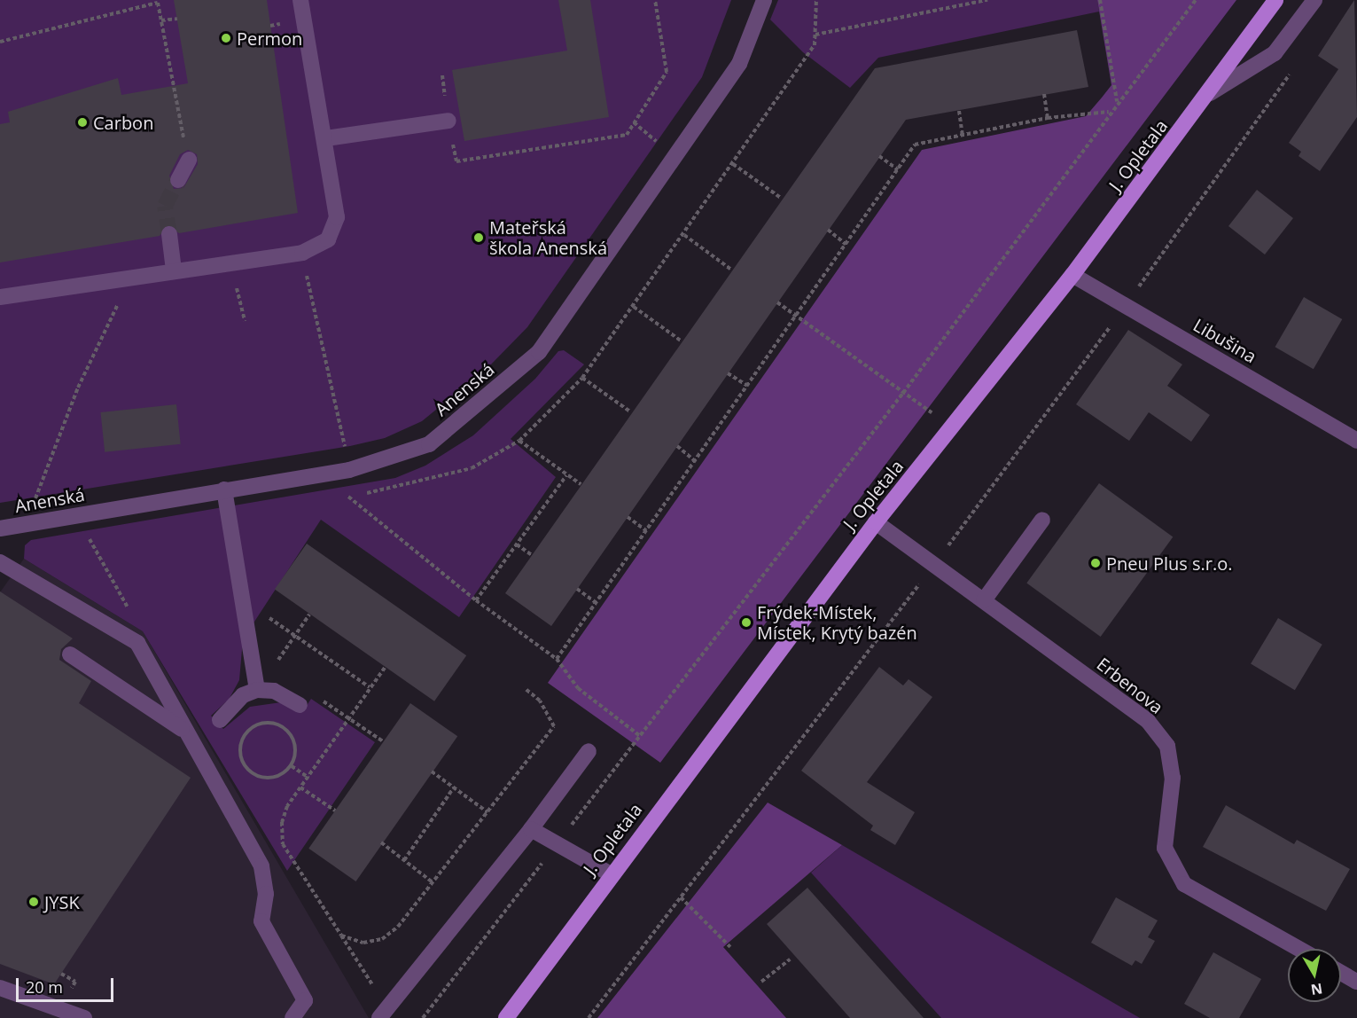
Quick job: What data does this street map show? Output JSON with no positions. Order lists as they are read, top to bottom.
{
  "streets": {
    "main road": ["J. Opletala"],
    "street": ["Libušina", "Anenská", "Erbenova"]
  },
  "crossings": [
    ["J. Opletala", "Libušina"],
    ["J. Opletala", "Erbenova"]
  ],
  "places": [
    "Permon",
    "Carbon",
    "Mateřská škola Anenská",
    "Pneu Plus s.r.o.",
    "Frýdek-Místek, Místek, Krytý bazén",
    "JYSK"
  ],
  "scale_bar": "20 m",
  "north": "bottom"
}
